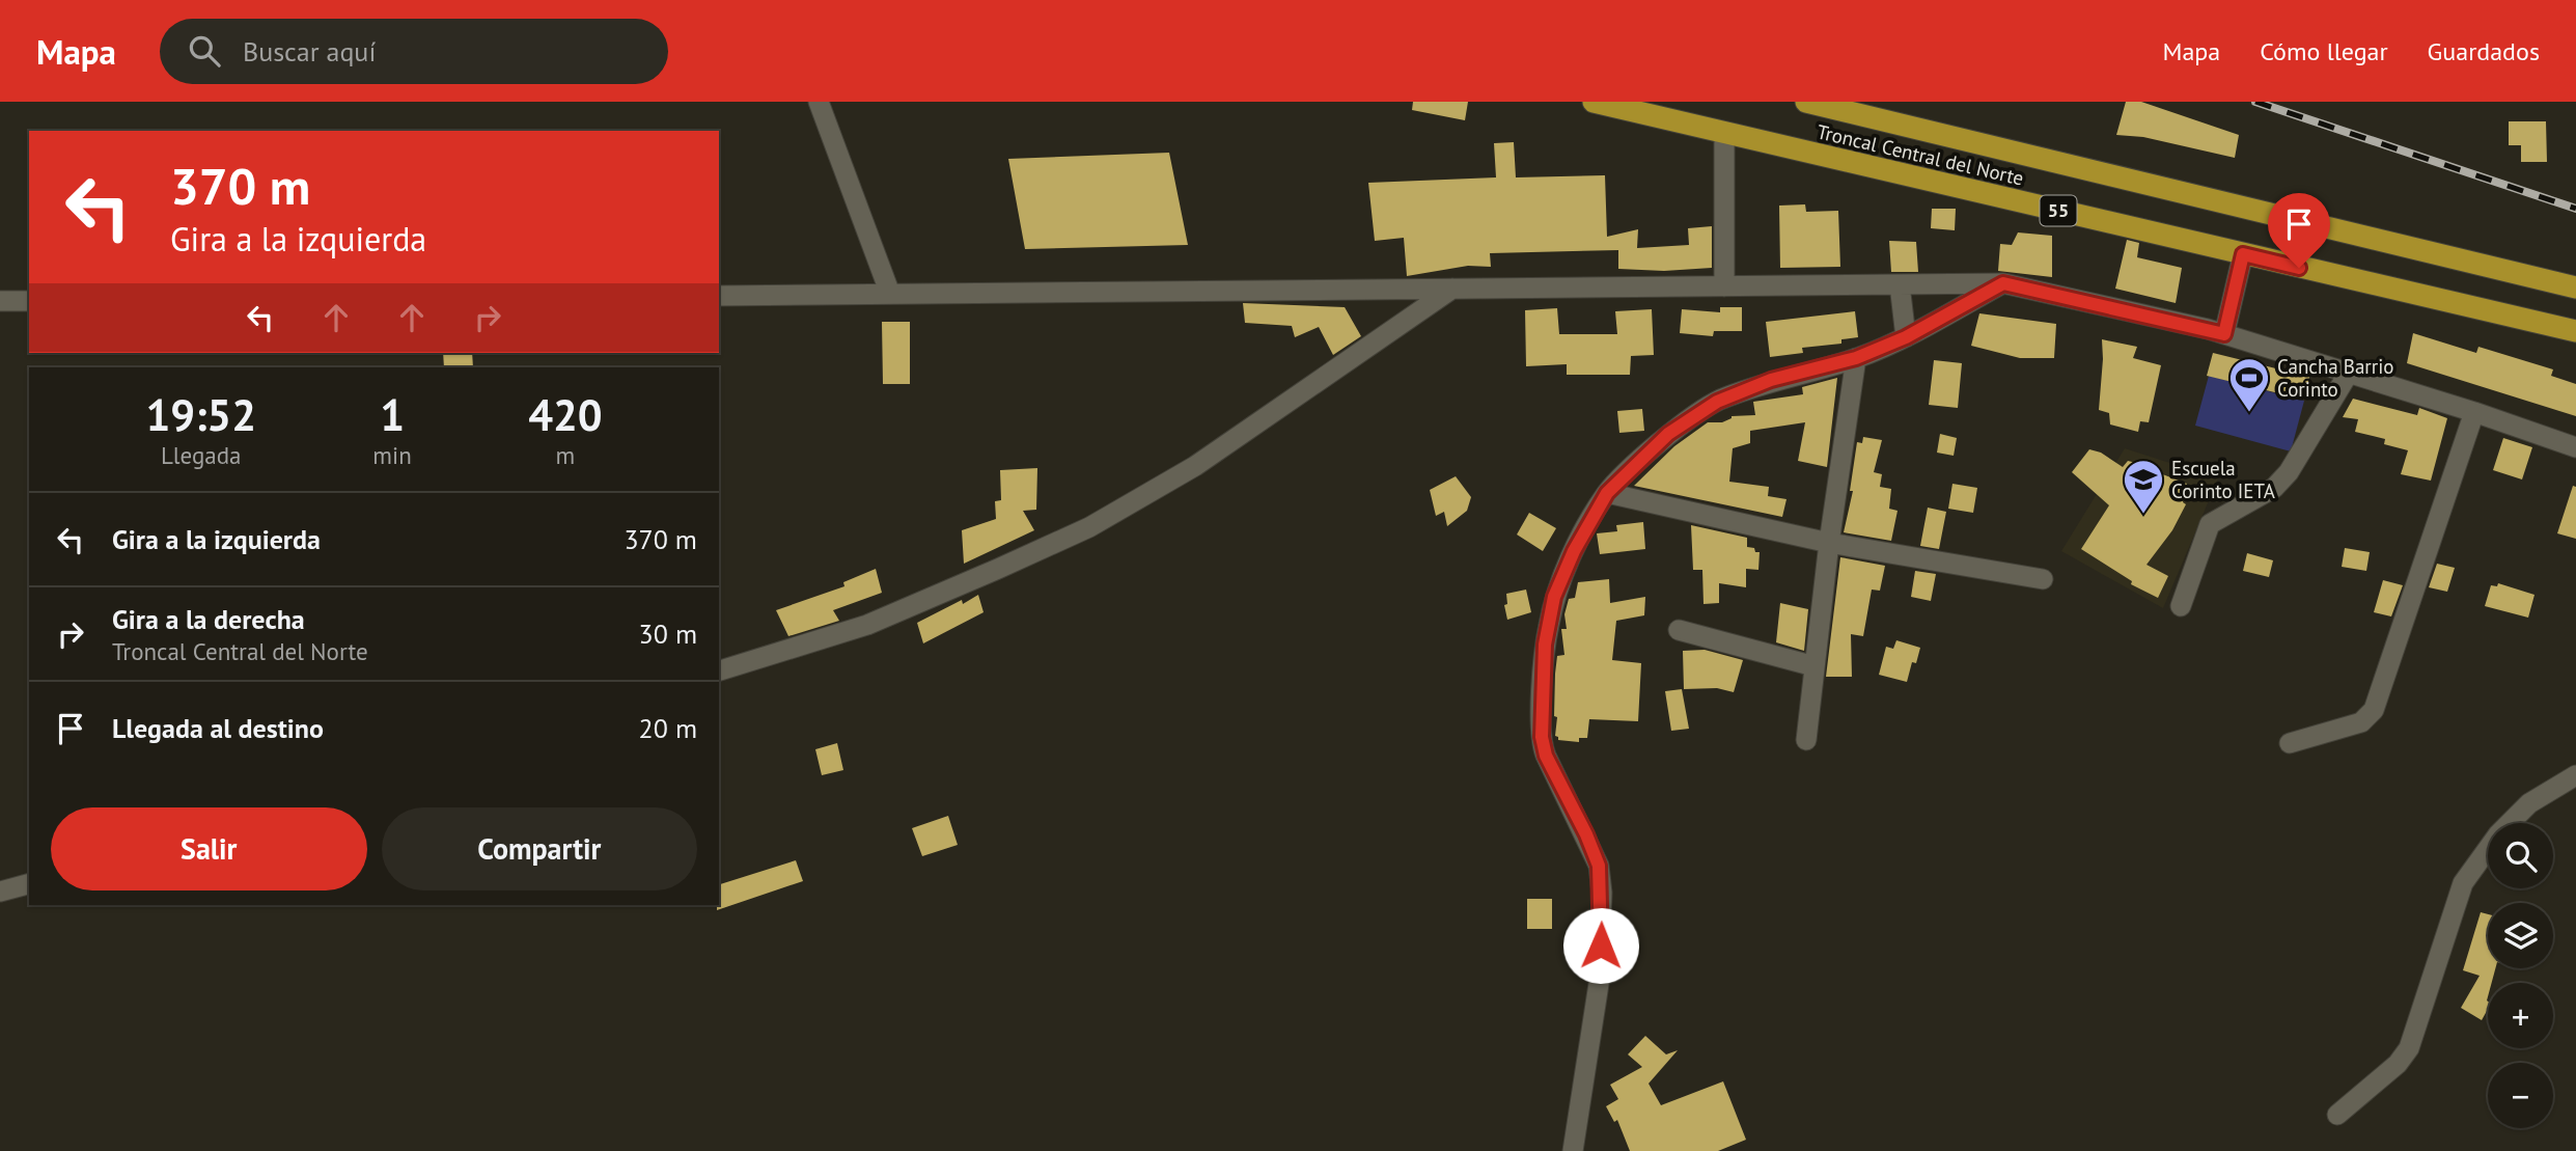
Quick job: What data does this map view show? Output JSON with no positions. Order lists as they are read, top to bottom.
{
  "streets": {
    "highway": ["Troncal Central del Norte", "55"]
  },
  "places": {
    "sports": ["Cancha Barrio Corinto"],
    "school or university": ["Escuela Corinto IETA"]
  },
  "page": {
    "header": "Mapa",
    "search": "Buscar aquí",
    "nav": ["Mapa", "Cómo llegar", "Guardados"],
    "turn": ["370 m", "Gira a la izquierda"],
    "eta": [
      "19:52",
      "Llegada",
      "1",
      "min",
      "420",
      "m"
    ],
    "list": [
      {
        "name": "Gira a la izquierda",
        "value": "370 m"
      },
      {
        "name": "Gira a la derecha",
        "note": "Troncal Central del Norte",
        "value": "30 m"
      },
      {
        "name": "Llegada al destino",
        "value": "20 m"
      }
    ],
    "buttons": ["Salir", "Compartir"],
    "map_buttons": ["+", "−"]
  }
}
